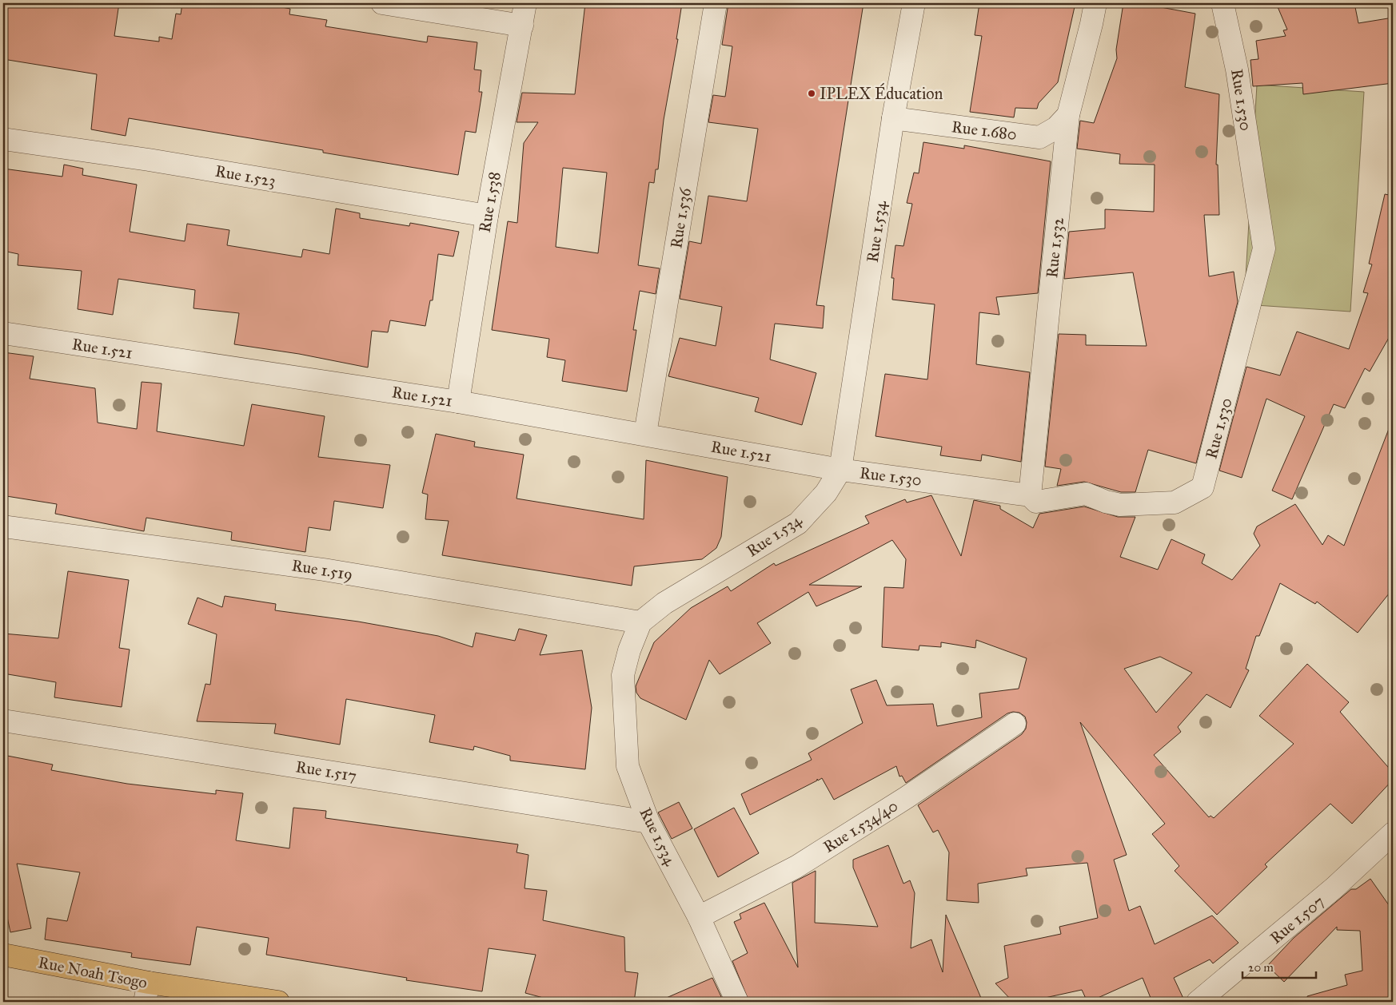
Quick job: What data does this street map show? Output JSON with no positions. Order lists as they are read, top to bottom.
{
  "streets": {
    "main road": ["Rue Noah Tsogo"],
    "street": [
      "Rue 1.530",
      "Rue 1.680",
      "Rue 1.523",
      "Rue 1.538",
      "Rue 1.536",
      "Rue 1.534",
      "Rue 1.532",
      "Rue 1.521",
      "Rue 1.519",
      "Rue 1.517",
      "Rue 1.534/40",
      "Rue 1.507"
    ]
  },
  "crossings": [
    ["Rue 1.530", "Rue 1.534"],
    ["Rue 1.530", "Rue 1.532"],
    ["Rue 1.530", "Rue 1.521"],
    ["Rue 1.680", "Rue 1.534"],
    ["Rue 1.680", "Rue 1.532"],
    ["Rue 1.523", "Rue 1.538"],
    ["Rue 1.538", "Rue 1.521"],
    ["Rue 1.536", "Rue 1.521"],
    ["Rue 1.534", "Rue 1.521"],
    ["Rue 1.534", "Rue 1.519"],
    ["Rue 1.534", "Rue 1.517"],
    ["Rue 1.534", "Rue 1.534/40"]
  ],
  "places": ["IPLEX Éducation"],
  "scale_bar": "20 m"
}
